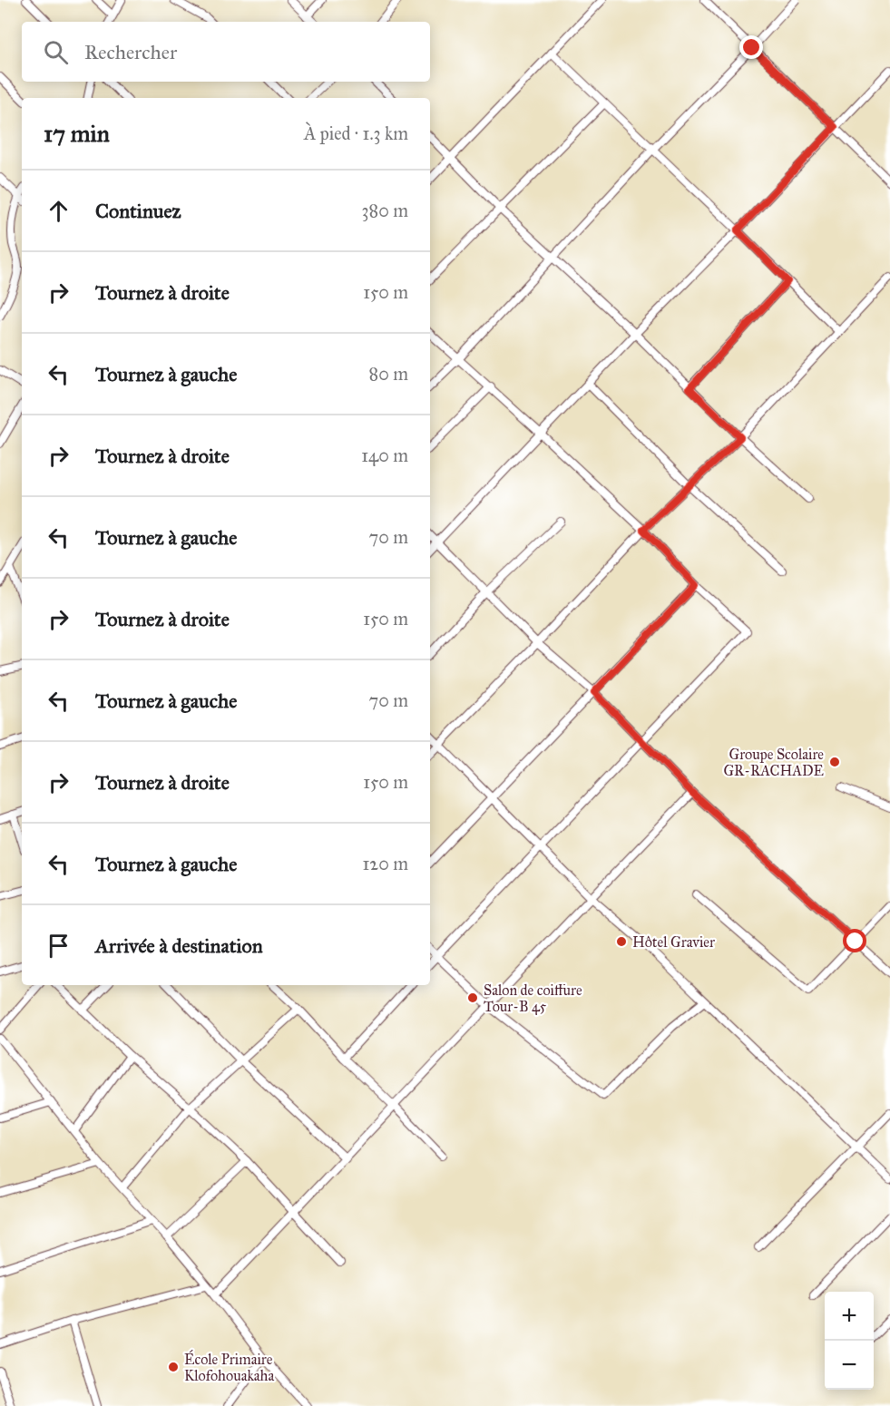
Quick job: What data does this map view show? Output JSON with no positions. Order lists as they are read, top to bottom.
{
  "places": [
    "Groupe Scolaire GR-RACHADE",
    "Hôtel Gravier",
    "Salon de coiffure Tour-B 45",
    "École Primaire Klofohouakaha"
  ],
  "page": {
    "search": "Rechercher",
    "heading": ["17 min", "À pied · 1.3 km"],
    "list": [
      ["Continuez", "380 m"],
      ["Tournez à droite", "150 m"],
      ["Tournez à gauche", "80 m"],
      ["Tournez à droite", "140 m"],
      ["Tournez à gauche", "70 m"],
      ["Tournez à droite", "150 m"],
      ["Tournez à gauche", "70 m"],
      ["Tournez à droite", "150 m"],
      ["Tournez à gauche", "120 m"],
      "Arrivée à destination"
    ],
    "map_buttons": ["+", "−"]
  }
}
